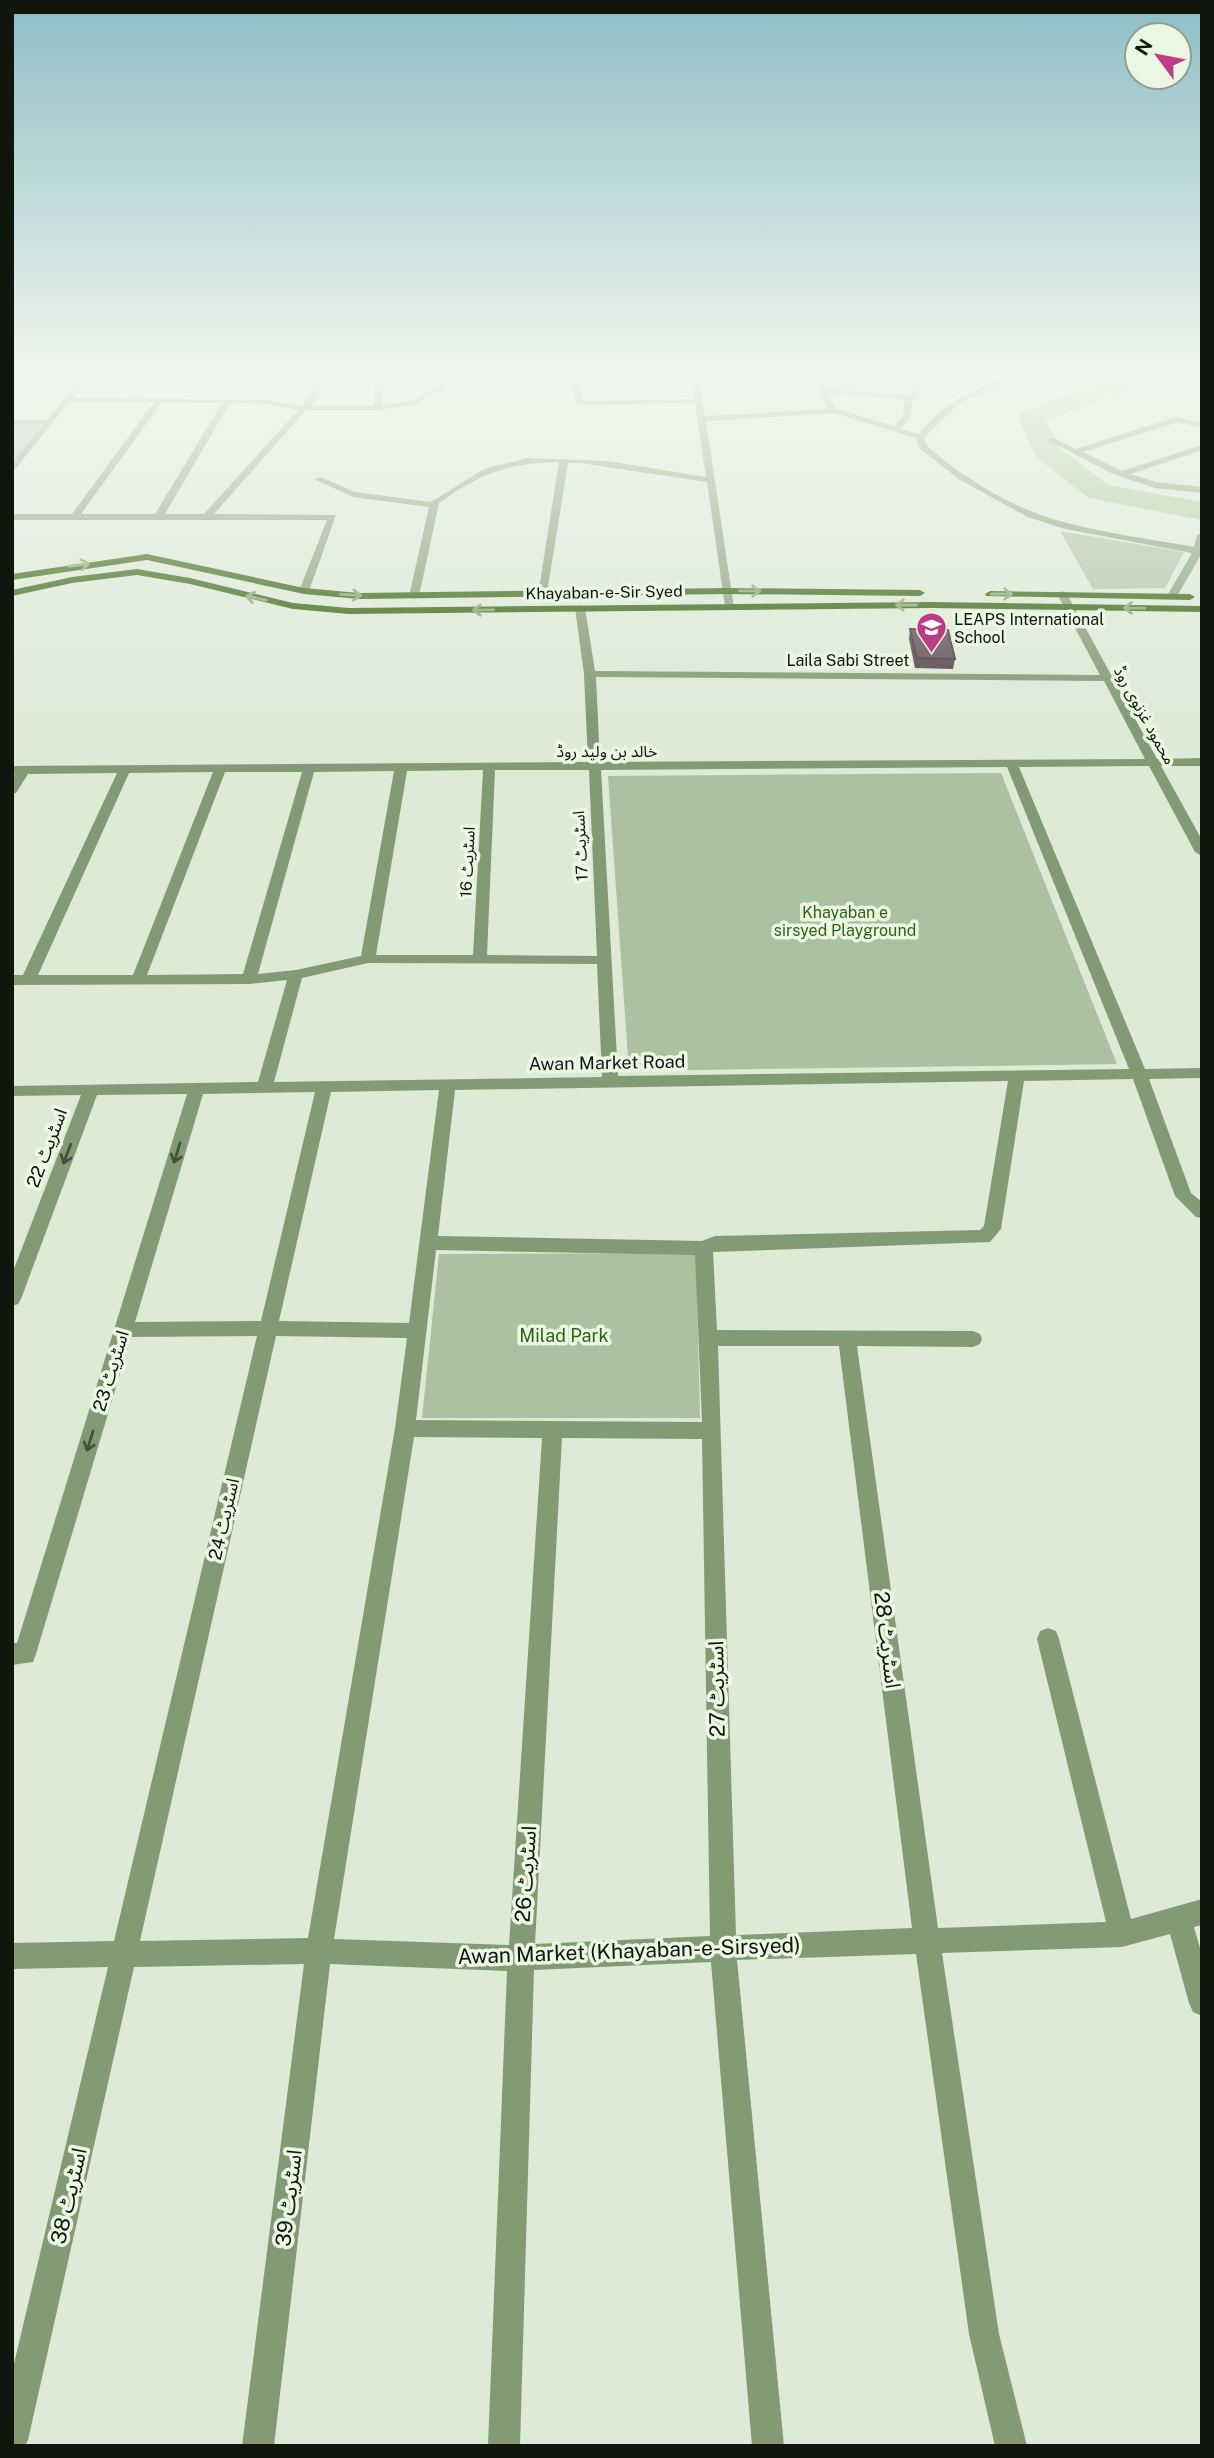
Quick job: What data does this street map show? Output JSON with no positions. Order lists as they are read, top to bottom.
{
  "streets": {
    "main road": ["Khayaban-e-Sir Syed"],
    "street": [
      "Laila Sabi Street",
      "محمود غزنوی روڈ",
      "خالد بن ولید روڈ",
      "اسٹریٹ 17",
      "اسٹریٹ 16",
      "Awan Market Road",
      "اسٹریٹ 22",
      "اسٹریٹ 23",
      "اسٹریٹ 24",
      "اسٹریٹ 28",
      "اسٹریٹ 27",
      "اسٹریٹ 26",
      "Awan Market (Khayaban-e-Sirsyed)",
      "اسٹریٹ 38",
      "اسٹریٹ 39"
    ]
  },
  "crossings": [
    ["Khayaban-e-Sir Syed", "محمود غزنوی روڈ"],
    ["Khayaban-e-Sir Syed", "اسٹریٹ 17"],
    ["Laila Sabi Street", "محمود غزنوی روڈ"],
    ["Laila Sabi Street", "اسٹریٹ 17"],
    ["محمود غزنوی روڈ", "خالد بن ولید روڈ"],
    ["خالد بن ولید روڈ", "اسٹریٹ 17"],
    ["خالد بن ولید روڈ", "اسٹریٹ 16"],
    ["اسٹریٹ 17", "Awan Market Road"],
    ["Awan Market Road", "اسٹریٹ 22"],
    ["Awan Market Road", "اسٹریٹ 23"],
    ["Awan Market Road", "اسٹریٹ 24"],
    ["Awan Market Road", "اسٹریٹ 39"],
    ["اسٹریٹ 24", "Awan Market (Khayaban-e-Sirsyed)"],
    ["اسٹریٹ 24", "اسٹریٹ 38"],
    ["اسٹریٹ 28", "Awan Market (Khayaban-e-Sirsyed)"],
    ["اسٹریٹ 27", "Awan Market (Khayaban-e-Sirsyed)"],
    ["اسٹریٹ 26", "Awan Market (Khayaban-e-Sirsyed)"],
    ["Awan Market (Khayaban-e-Sirsyed)", "اسٹریٹ 38"],
    ["Awan Market (Khayaban-e-Sirsyed)", "اسٹریٹ 39"]
  ],
  "one_way": ["اسٹریٹ 22", "اسٹریٹ 23"],
  "parks": ["Khayaban e sirsyed Playground", "Milad Park"],
  "places": {
    "school or university": ["LEAPS International School"]
  },
  "north": "top left"
}
